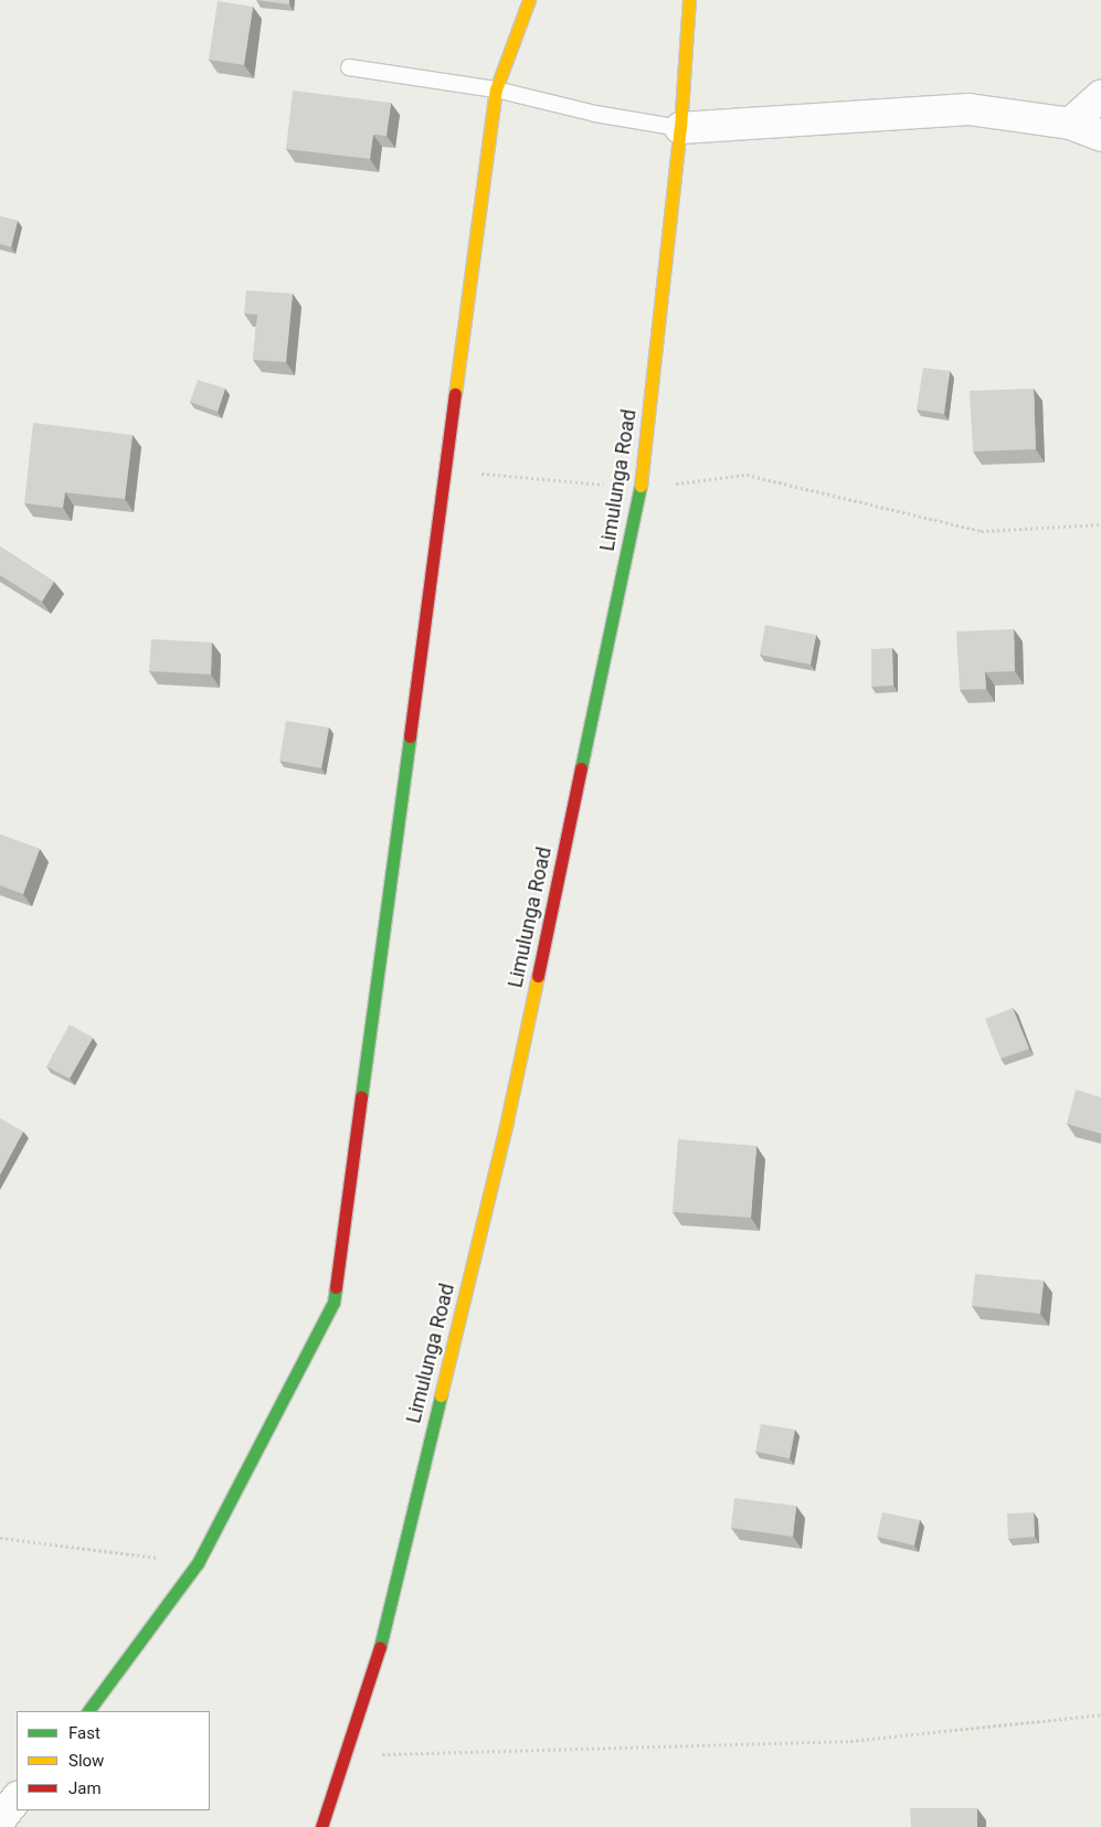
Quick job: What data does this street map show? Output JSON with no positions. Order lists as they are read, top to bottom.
{
  "streets": {
    "main road": ["Limulunga Road"]
  },
  "legend": ["Fast", "Slow", "Jam"]
}
